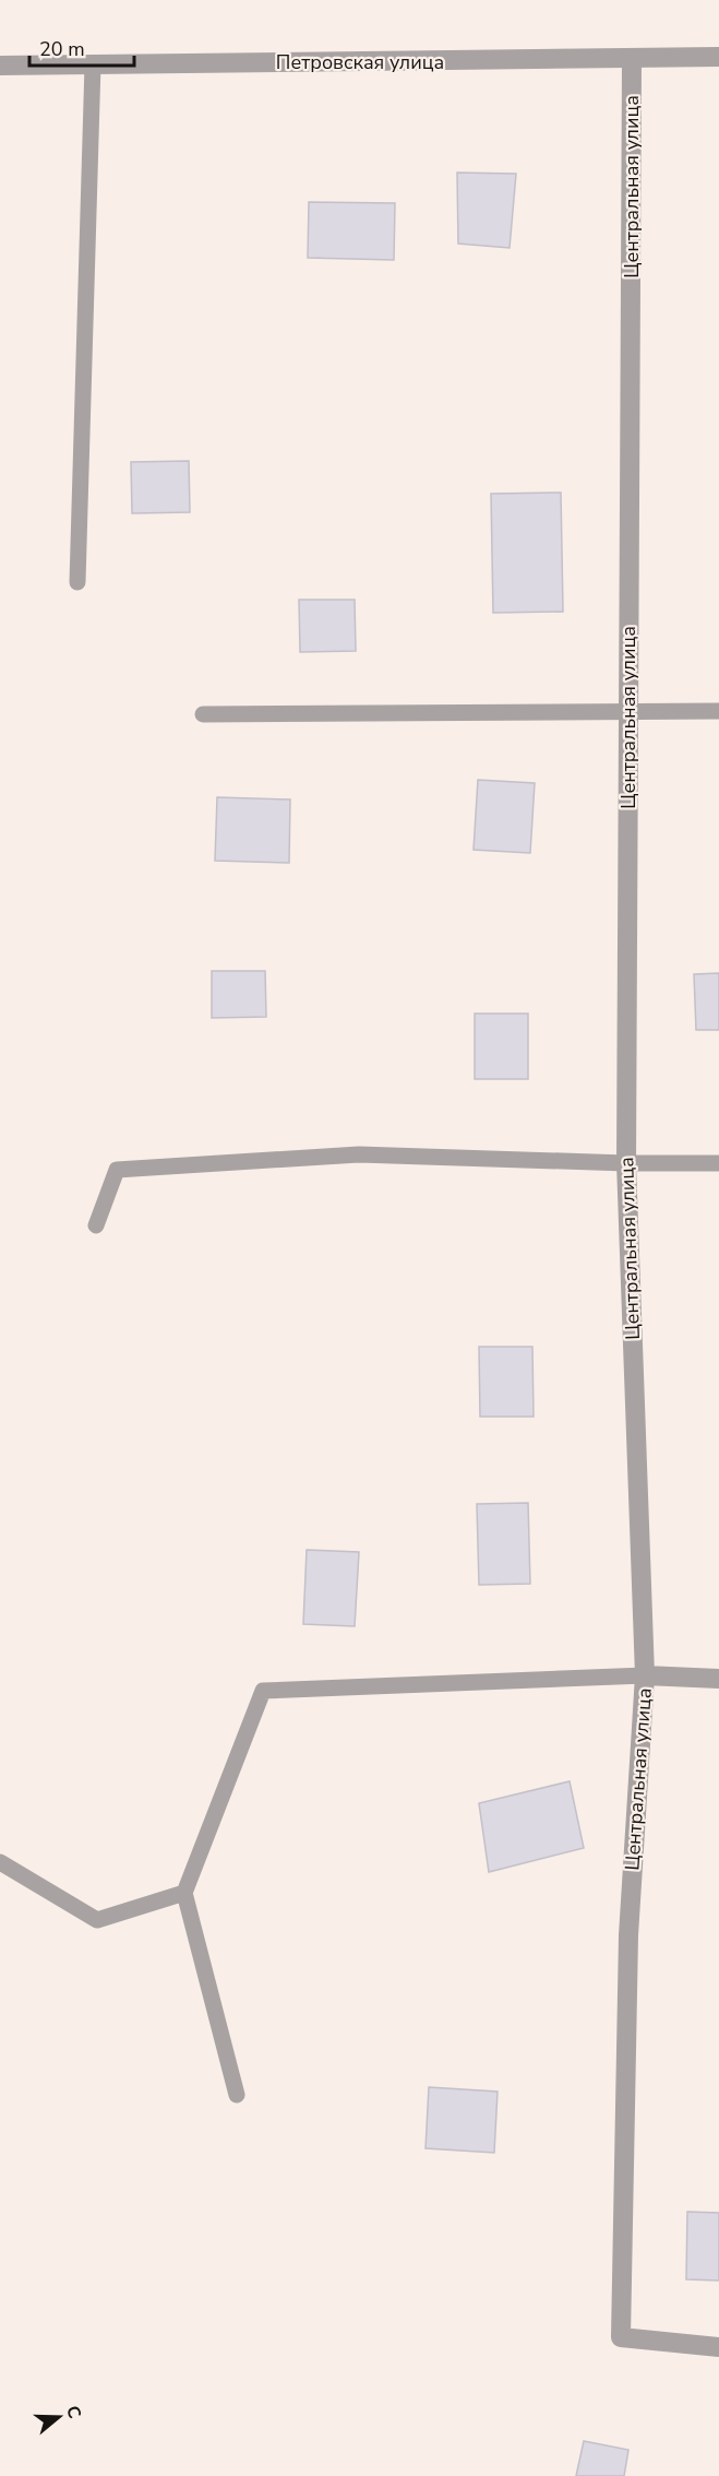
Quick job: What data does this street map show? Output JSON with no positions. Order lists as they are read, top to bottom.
{
  "streets": {
    "street": ["Петровская улица", "Центральная улица"]
  },
  "crossings": [
    ["Петровская улица", "Центральная улица"]
  ],
  "scale_bar": "20 m",
  "north": "right"
}
